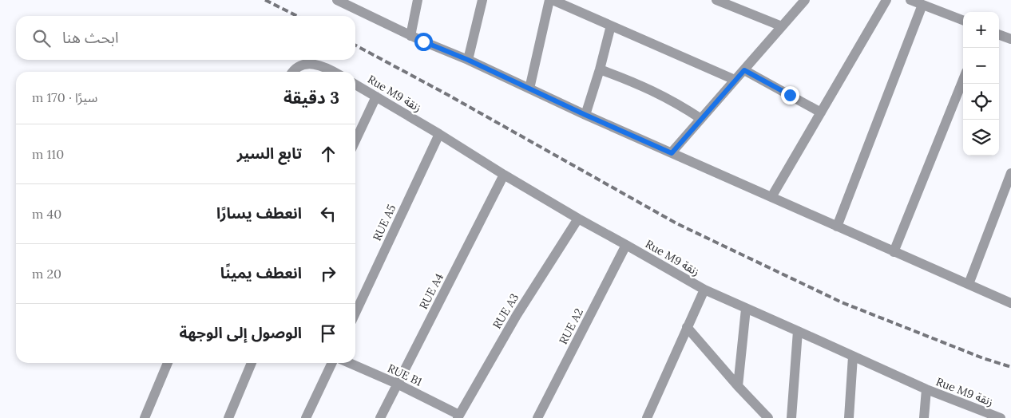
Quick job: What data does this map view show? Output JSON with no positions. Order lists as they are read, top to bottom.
{
  "streets": {
    "street": [
      "Rue M9 زنقة",
      "RUE A5",
      "RUE A4",
      "RUE A3",
      "RUE A2",
      "RUE B1"
    ]
  },
  "crossings": [
    ["Rue M9 زنقة", "RUE A5"],
    ["Rue M9 زنقة", "RUE A4"],
    ["Rue M9 زنقة", "RUE A3"],
    ["Rue M9 زنقة", "RUE A2"],
    ["RUE A4", "RUE B1"],
    ["RUE A3", "RUE B1"]
  ],
  "page": {
    "map_buttons": ["+", "−"],
    "search": "ابحث هنا",
    "heading": ["3 دقيقة", "سيرًا · 170 m"],
    "list": [
      ["تابع السير", "110 m"],
      ["انعطف يسارًا", "40 m"],
      ["انعطف يمينًا", "20 m"],
      "الوصول إلى الوجهة"
    ]
  }
}
